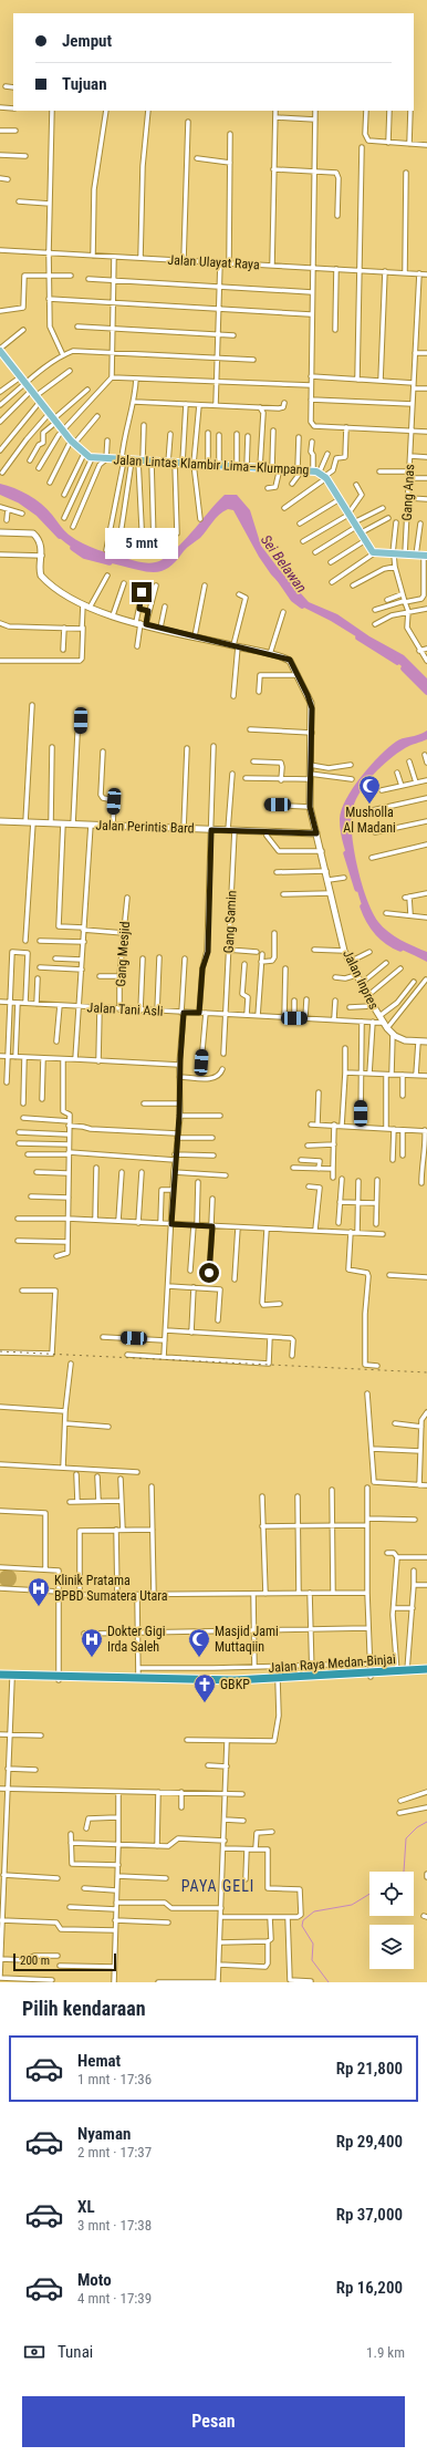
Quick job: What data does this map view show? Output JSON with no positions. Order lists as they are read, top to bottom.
{
  "streets": {
    "highway": ["Jalan Raya Medan-Binjai"],
    "main road": ["Jalan Lintas Klambir Lima–Klumpang"],
    "street": [
      "Jalan Ulayat Raya",
      "Gang Anas",
      "Jalan Perintis Bard",
      "Gang Samin",
      "Gang Mesjid",
      "Jalan Inpres",
      "Jalan Tani Asli"
    ]
  },
  "crossings": [
    ["Jalan Ulayat Raya", "Gang Anas"],
    ["Jalan Perintis Bard", "Gang Samin"],
    ["Jalan Perintis Bard", "Jalan Inpres"],
    ["Gang Samin", "Jalan Tani Asli"],
    ["Gang Mesjid", "Jalan Tani Asli"],
    ["Jalan Inpres", "Jalan Tani Asli"]
  ],
  "districts": ["PAYA GELI"],
  "water": ["Sei Belawan"],
  "places": {
    "mosque": ["Musholla Al Madani", "Masjid Jami Muttaqiin"],
    "hospital": ["Klinik Pratama BPBD Sumatera Utara", "Dokter Gigi Irda Saleh"],
    "church": ["GBKP"]
  },
  "scale_bar": "200 m",
  "page": {
    "banner": ["Jemput", "Tujuan"],
    "bubble": "5 mnt",
    "scale": "200 m",
    "heading": "Pilih kendaraan",
    "list": [
      {
        "name": "Hemat",
        "note": "1 mnt · 17:36",
        "value": "Rp 21,800"
      },
      {
        "name": "Nyaman",
        "note": "2 mnt · 17:37",
        "value": "Rp 29,400"
      },
      {
        "name": "XL",
        "note": "3 mnt · 17:38",
        "value": "Rp 37,000"
      },
      {
        "name": "Moto",
        "note": "4 mnt · 17:39",
        "value": "Rp 16,200"
      }
    ],
    "pay": ["Tunai", "1.9 km"],
    "buttons": "Pesan"
  }
}
